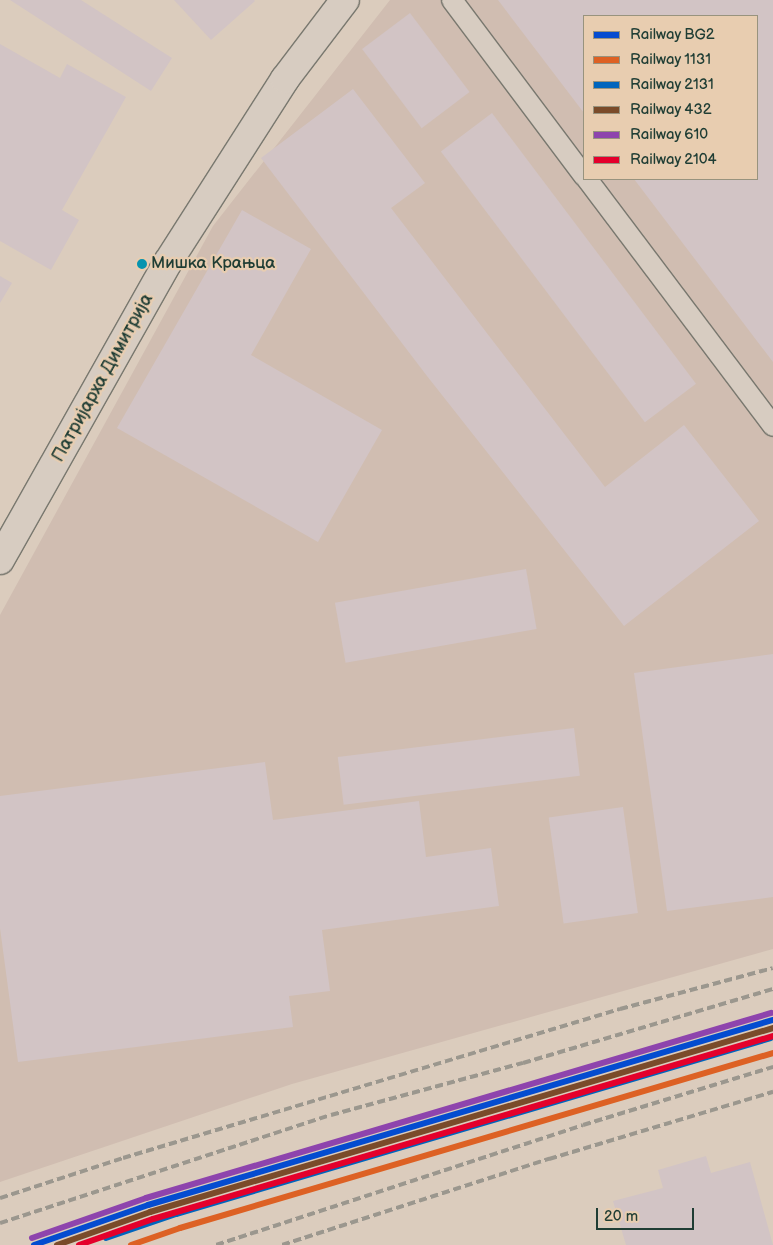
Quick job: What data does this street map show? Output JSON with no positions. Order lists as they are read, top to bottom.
{
  "streets": {
    "main road": ["Патријарха Димитрија"]
  },
  "places": ["Мишка Крањца"],
  "lines": [
    "rail line 610",
    "rail line BG2",
    "rail line 432",
    "rail line 2104",
    "rail line 2131",
    "rail line 1131"
  ],
  "legend": [
    "Railway BG2",
    "Railway 1131",
    "Railway 2131",
    "Railway 432",
    "Railway 610",
    "Railway 2104"
  ],
  "scale_bar": "20 m"
}
